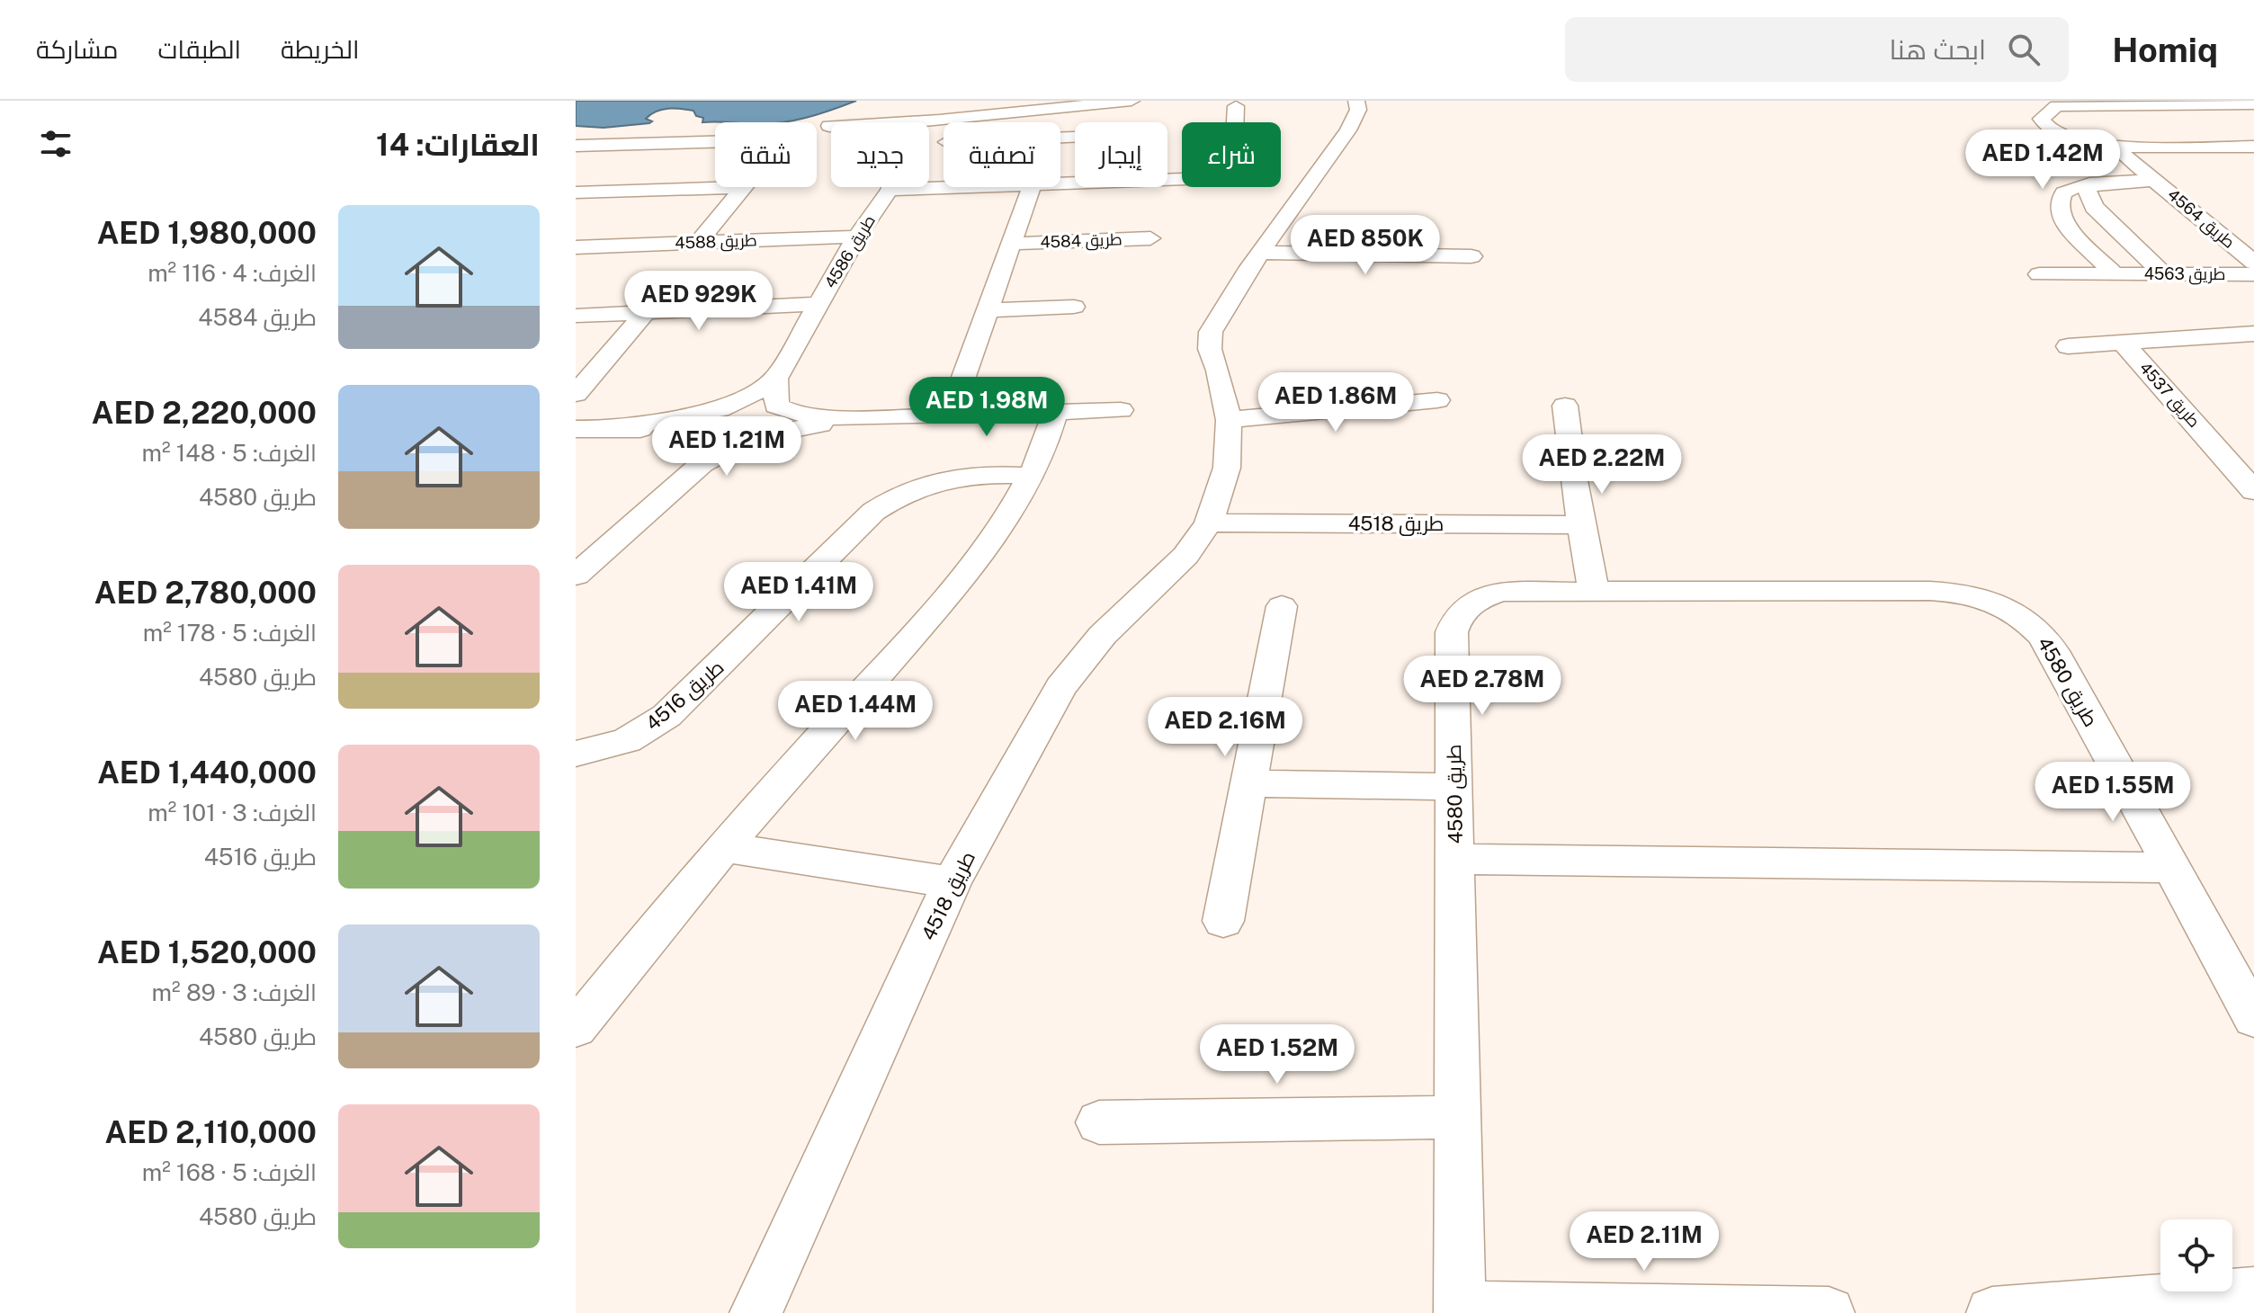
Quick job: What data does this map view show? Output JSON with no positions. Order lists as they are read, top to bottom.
{
  "streets": {
    "street": [
      "طريق 4564",
      "طريق 4584",
      "طريق 4588",
      "طريق 4586",
      "طريق 4563",
      "طريق 4537",
      "طريق 4518",
      "طريق 4580",
      "طريق 4516"
    ]
  },
  "crossings": [
    ["طريق 4564", "طريق 4563"],
    ["طريق 4588", "طريق 4586"]
  ],
  "page": {
    "header": "Homiq",
    "search": "ابحث هنا",
    "nav": ["الخريطة", "الطبقات", "مشاركة"],
    "heading": "العقارات: 14",
    "chip": [
      "شراء",
      "إيجار",
      "تصفية",
      "جديد",
      "شقة"
    ],
    "price": [
      "AED 1.42M",
      "AED 850K",
      "AED 929K",
      "AED 1.86M",
      "AED 1.98M",
      "AED 1.21M",
      "AED 2.22M",
      "AED 1.41M",
      "AED 2.78M",
      "AED 1.44M",
      "AED 2.16M",
      "AED 1.55M",
      "AED 1.52M",
      "AED 2.11M"
    ],
    "list": [
      {
        "name": "AED 1,980,000",
        "note": "الغرف: 4 · 116 m² · طريق 4584"
      },
      {
        "name": "AED 2,220,000",
        "note": "الغرف: 5 · 148 m² · طريق 4580"
      },
      {
        "name": "AED 2,780,000",
        "note": "الغرف: 5 · 178 m² · طريق 4580"
      },
      {
        "name": "AED 1,440,000",
        "note": "الغرف: 3 · 101 m² · طريق 4516"
      },
      {
        "name": "AED 1,520,000",
        "note": "الغرف: 3 · 89 m² · طريق 4580"
      },
      {
        "name": "AED 2,110,000",
        "note": "الغرف: 5 · 168 m² · طريق 4580"
      }
    ]
  }
}
